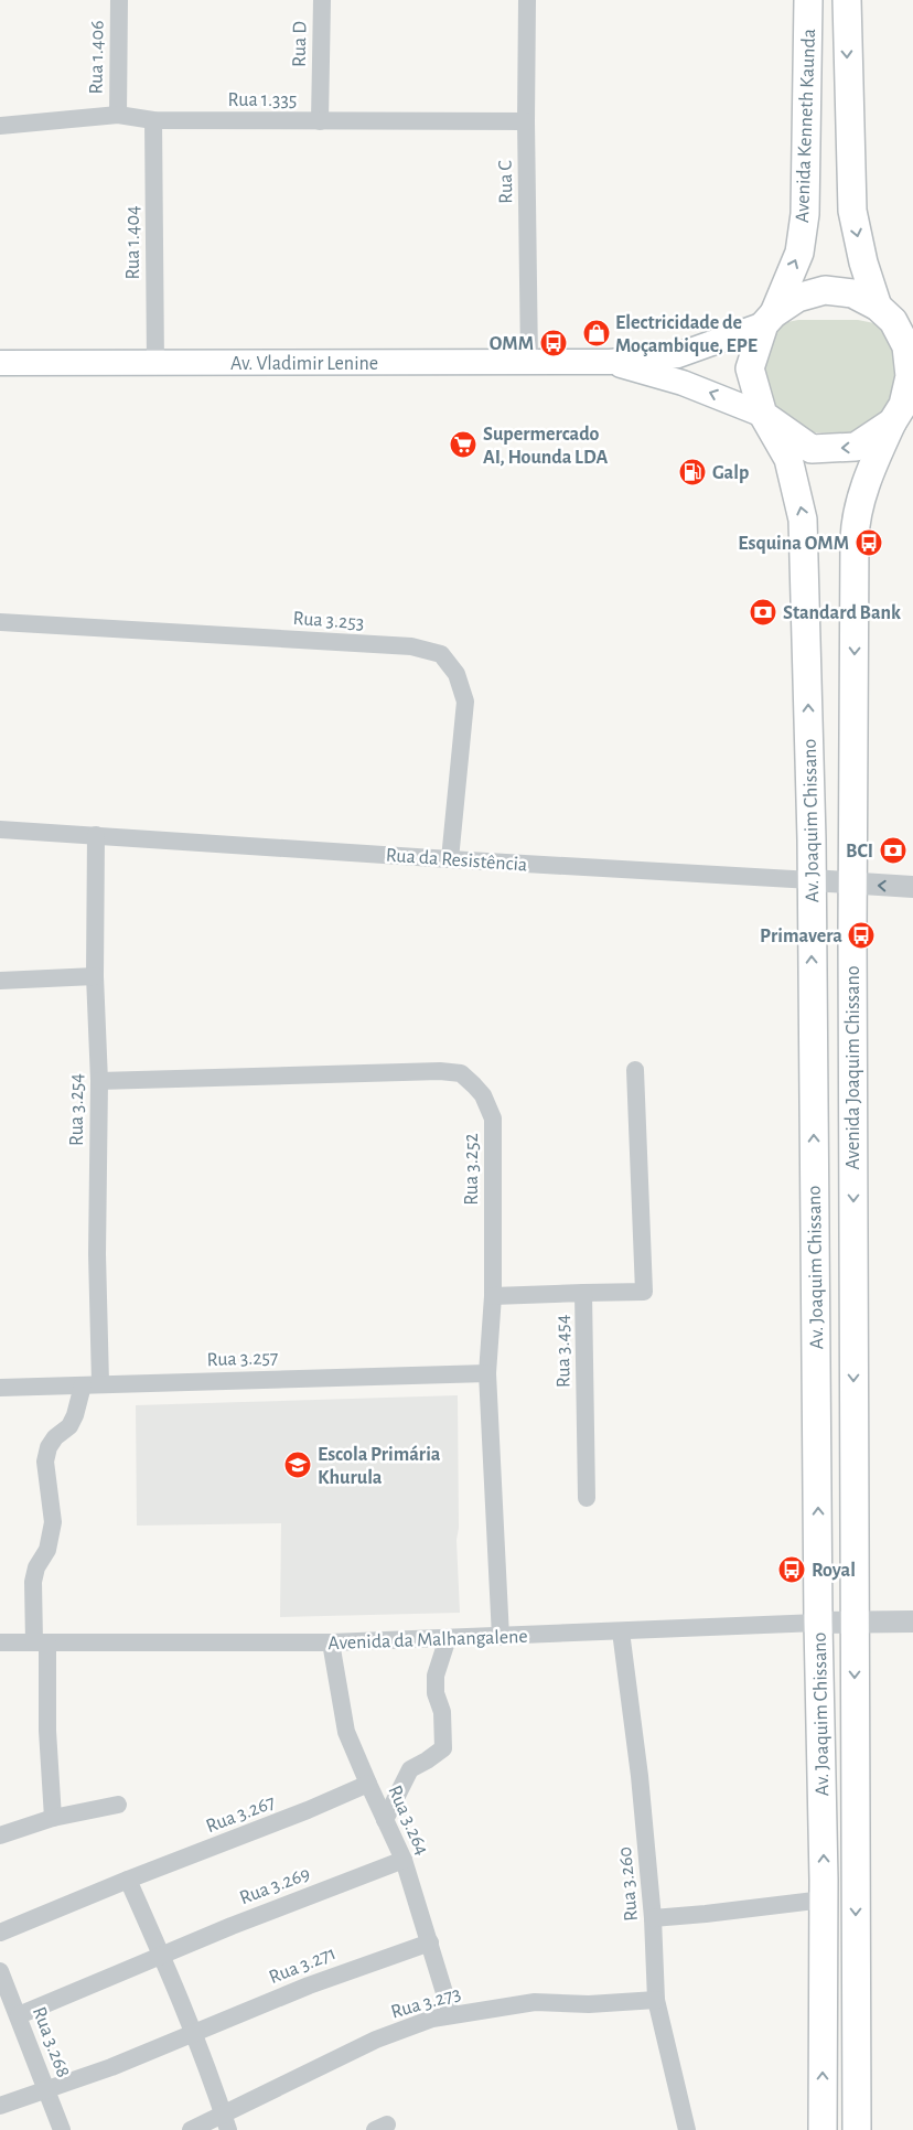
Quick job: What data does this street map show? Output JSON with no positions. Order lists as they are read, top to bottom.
{
  "streets": {
    "main road": [
      "Avenida Kenneth Kaunda",
      "Av. Vladimir Lenine",
      "Av. Joaquim Chissano",
      "Avenida Joaquim Chissano"
    ],
    "street": [
      "Rua D",
      "Rua 1.406",
      "Rua 1.335",
      "Rua C",
      "Rua 1.404",
      "Rua 3.253",
      "Rua da Resistência",
      "Rua 3.254",
      "Rua 3.252",
      "Rua 3.454",
      "Rua 3.257",
      "Avenida da Malhangalene",
      "Rua 3.267",
      "Rua 3.264",
      "Rua 3.260",
      "Rua 3.269",
      "Rua 3.271",
      "Rua 3.273",
      "Rua 3.268"
    ]
  },
  "crossings": [
    ["Rua D", "Rua 1.335"],
    ["Rua 1.406", "Rua 1.335"],
    ["Rua 1.335", "Rua C"],
    ["Rua 1.335", "Rua 1.404"],
    ["Avenida Kenneth Kaunda", "Av. Vladimir Lenine"],
    ["Avenida Kenneth Kaunda", "Av. Joaquim Chissano"],
    ["Avenida Kenneth Kaunda", "Avenida Joaquim Chissano"],
    ["Rua C", "Av. Vladimir Lenine"],
    ["Rua 1.404", "Av. Vladimir Lenine"],
    ["Av. Vladimir Lenine", "Av. Joaquim Chissano"],
    ["Av. Vladimir Lenine", "Avenida Joaquim Chissano"],
    ["Rua 3.253", "Rua da Resistência"],
    ["Av. Joaquim Chissano", "Rua da Resistência"],
    ["Av. Joaquim Chissano", "Avenida Joaquim Chissano"],
    ["Av. Joaquim Chissano", "Avenida da Malhangalene"],
    ["Rua da Resistência", "Avenida Joaquim Chissano"],
    ["Rua da Resistência", "Rua 3.254"],
    ["Avenida Joaquim Chissano", "Avenida da Malhangalene"],
    ["Rua 3.254", "Rua 3.252"],
    ["Rua 3.254", "Rua 3.257"],
    ["Rua 3.252", "Rua 3.454"],
    ["Rua 3.252", "Rua 3.257"],
    ["Rua 3.252", "Avenida da Malhangalene"],
    ["Avenida da Malhangalene", "Rua 3.264"],
    ["Avenida da Malhangalene", "Rua 3.260"],
    ["Rua 3.267", "Rua 3.264"],
    ["Rua 3.264", "Rua 3.269"],
    ["Rua 3.264", "Rua 3.271"],
    ["Rua 3.264", "Rua 3.273"],
    ["Rua 3.260", "Rua 3.273"],
    ["Rua 3.269", "Rua 3.268"],
    ["Rua 3.271", "Rua 3.268"]
  ],
  "one_way": ["Avenida Joaquim Chissano"],
  "places": {
    "shop": ["Electricidade de Moçambique, EPE"],
    "bus stop": [
      "OMM",
      "Esquina OMM",
      "Primavera",
      "Royal"
    ],
    "supermarket": ["Supermercado AI, Hounda LDA"],
    "fuel station": ["Galp"],
    "bank": ["Standard Bank", "BCI"],
    "school or university": ["Escola Primária Khurula"]
  }
}
